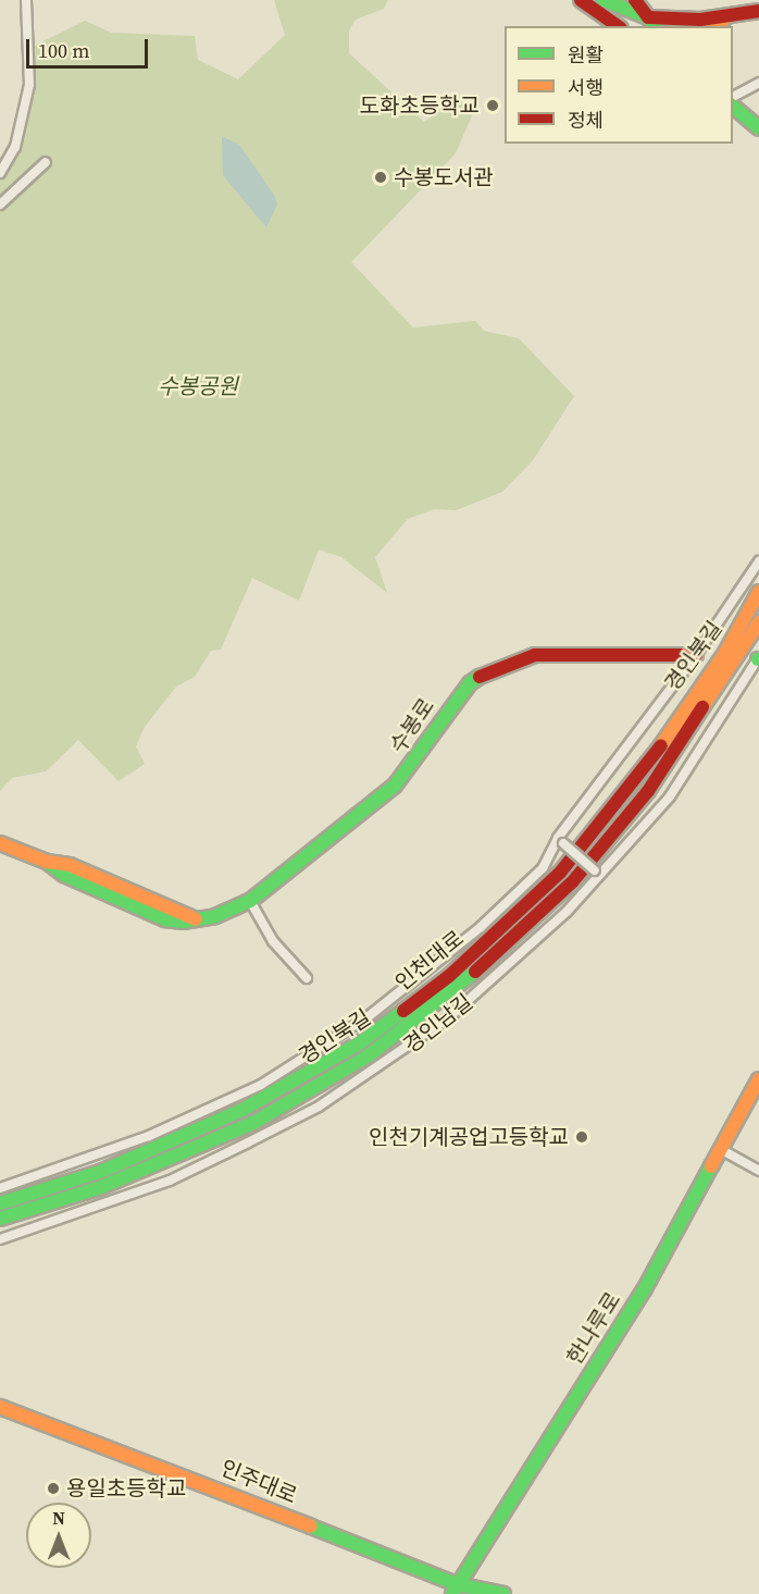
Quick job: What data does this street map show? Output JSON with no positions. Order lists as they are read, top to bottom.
{
  "streets": {
    "main road": [
      "수봉로",
      "인천대로",
      "한나루로",
      "인주대로"
    ],
    "street": ["경인북길", "경인남길"]
  },
  "crossings": [
    ["경인북길", "수봉로"],
    ["한나루로", "인주대로"]
  ],
  "parks": ["수봉공원"],
  "places": [
    "도화초등학교",
    "수봉도서관",
    "인천기계공업고등학교",
    "용일초등학교"
  ],
  "legend": ["원활", "서행", "정체"],
  "scale_bar": "100 m",
  "north": "top"
}
